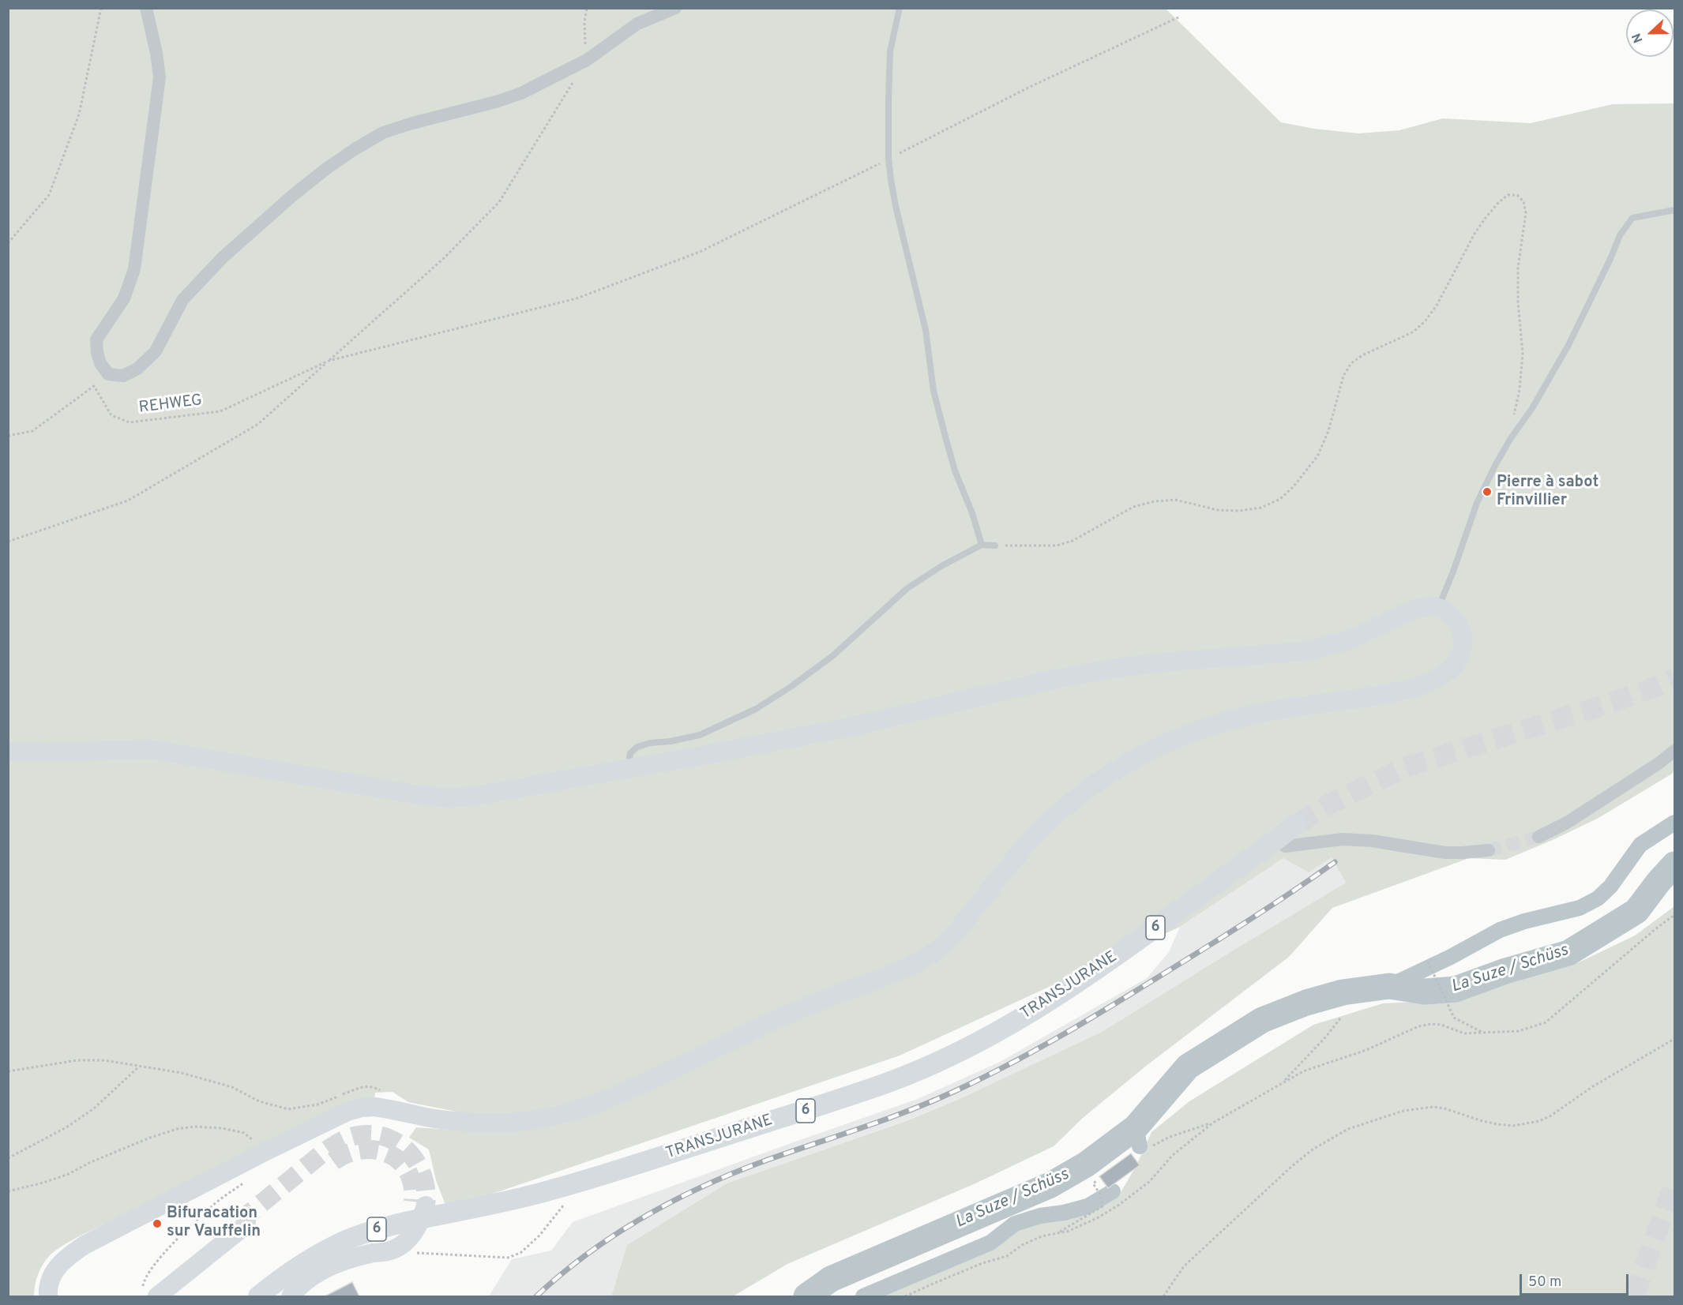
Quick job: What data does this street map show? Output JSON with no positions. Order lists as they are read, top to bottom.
{
  "streets": {
    "main road": ["6", "TRANSJURANE"],
    "path": ["REHWEG"]
  },
  "water": ["La Suze / Schüss"],
  "places": ["Pierre à sabot Frinvillier", "Bifuracation sur Vauffelin"],
  "scale_bar": "50 m",
  "north": "left"
}
